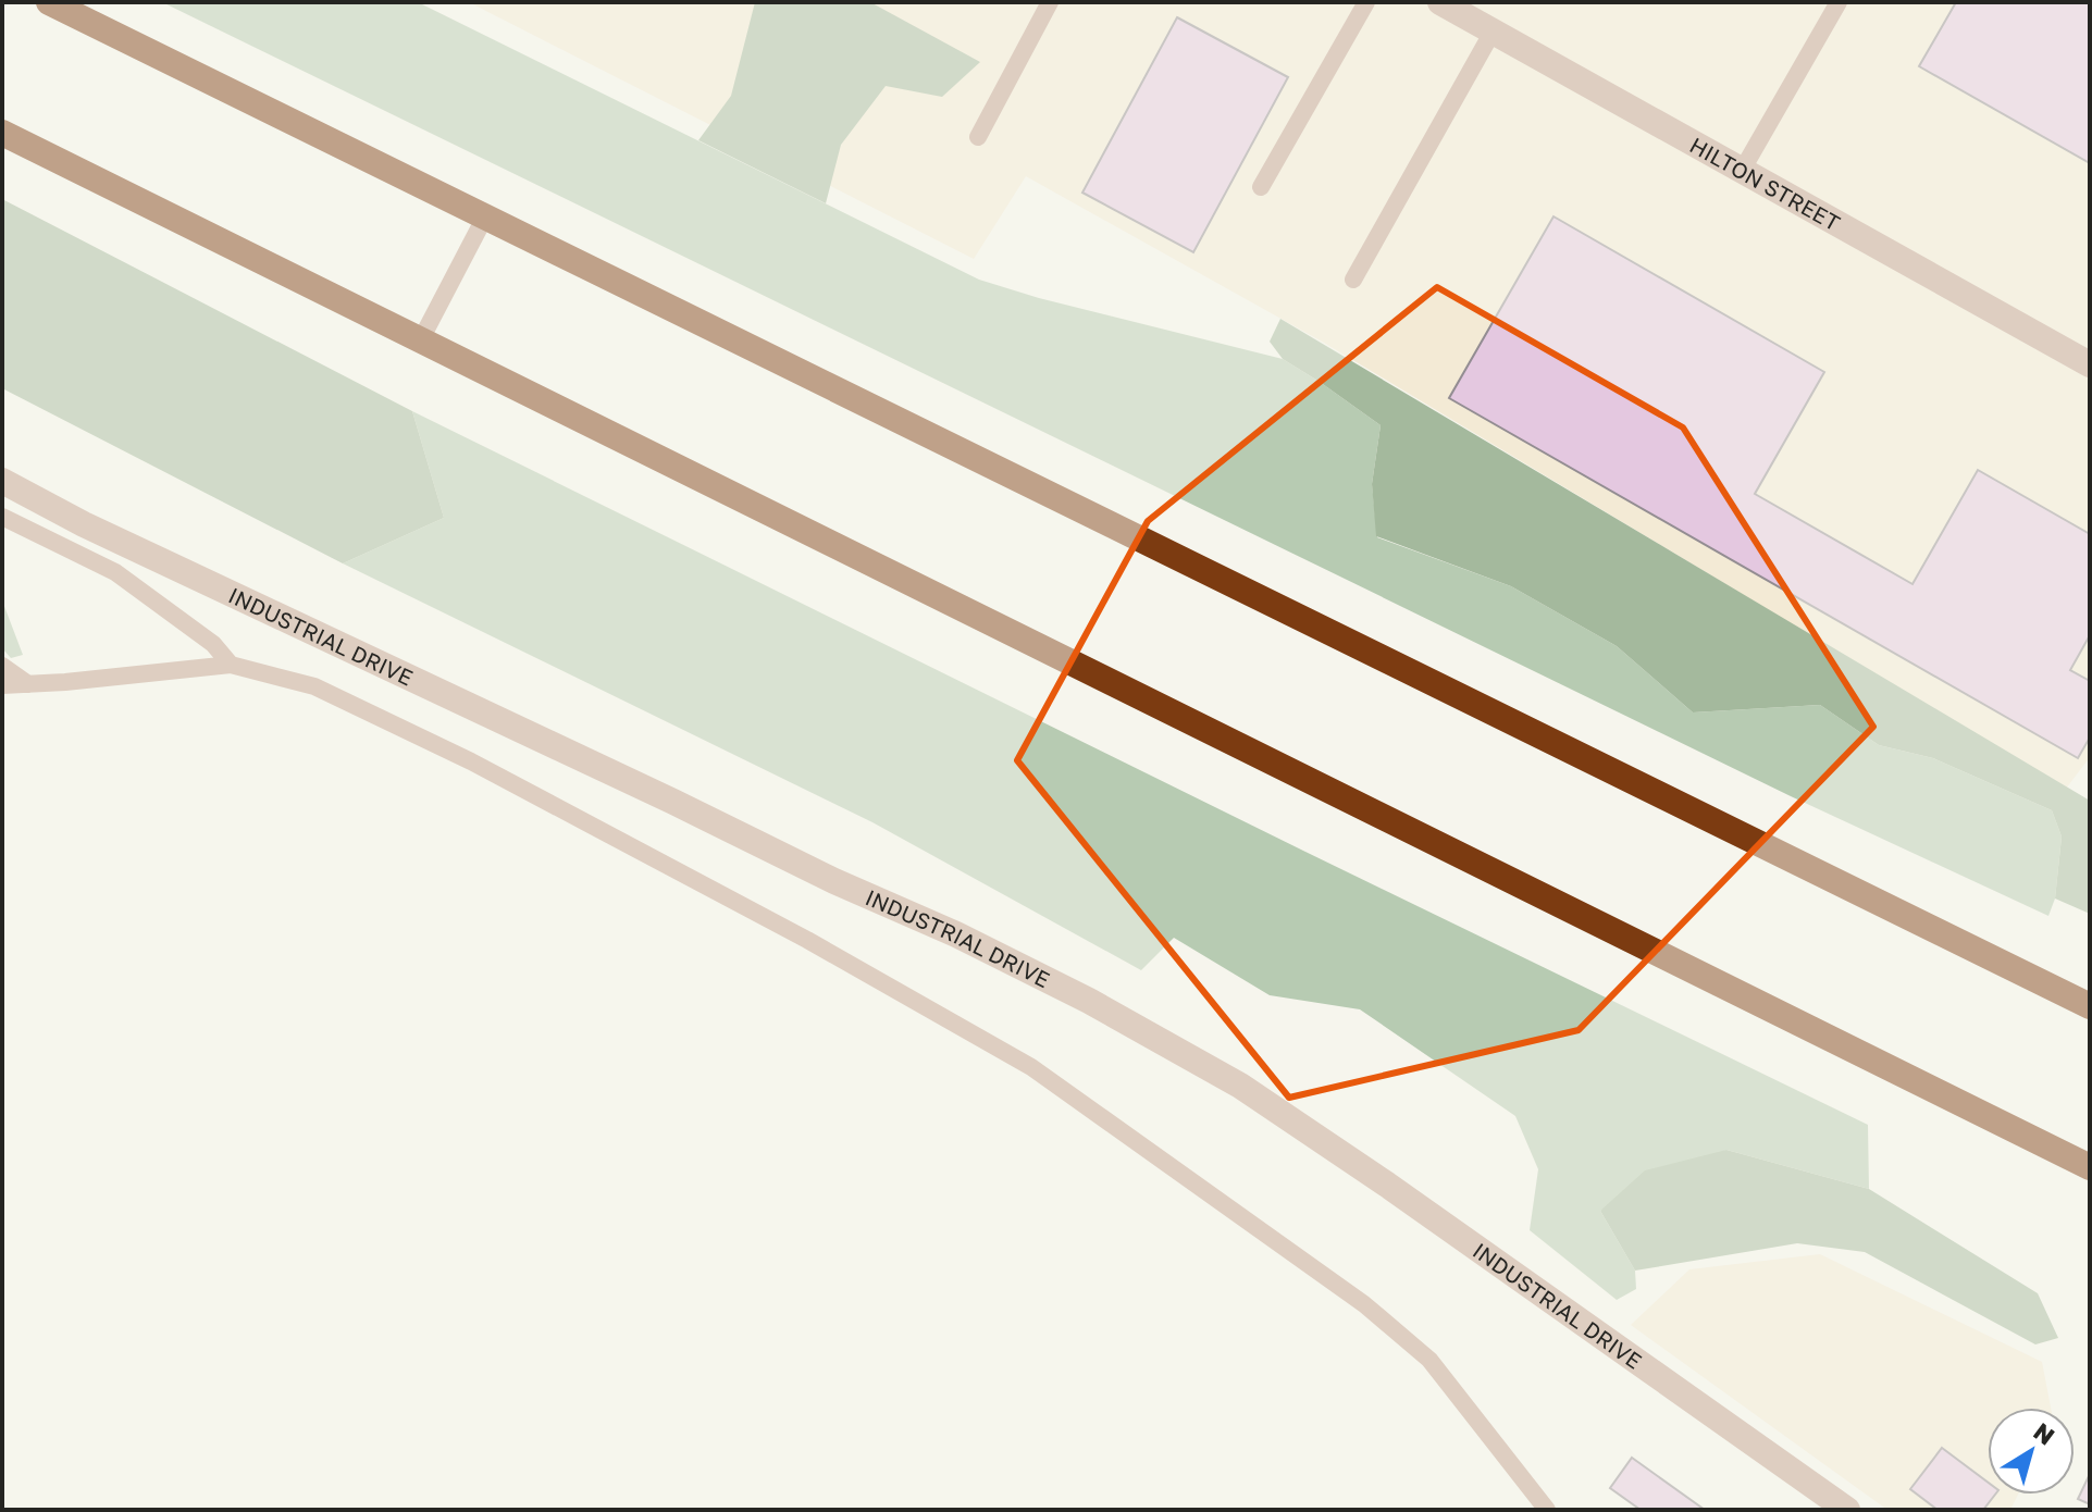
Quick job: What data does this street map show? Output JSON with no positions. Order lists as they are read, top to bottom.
{
  "streets": {
    "street": ["HILTON STREET", "INDUSTRIAL DRIVE"]
  },
  "north": "top right"
}
